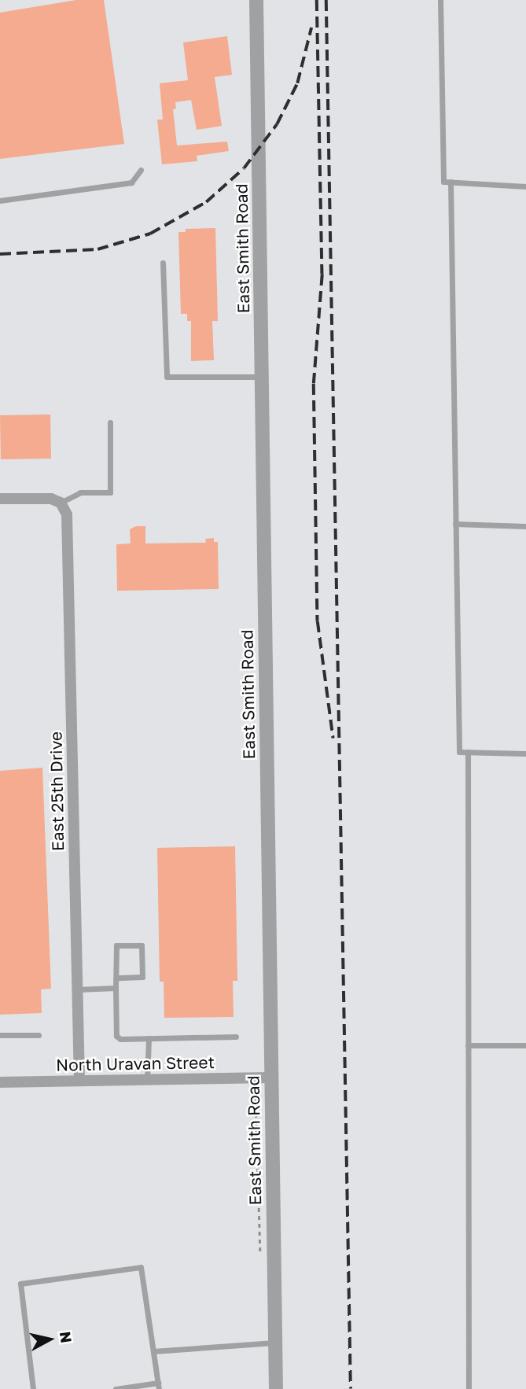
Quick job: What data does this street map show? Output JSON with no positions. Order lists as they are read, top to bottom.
{
  "streets": {
    "street": ["East Smith Road", "East 25th Drive", "North Uravan Street"]
  },
  "crossings": [
    ["East Smith Road", "North Uravan Street"],
    ["East 25th Drive", "North Uravan Street"]
  ],
  "north": "right"
}
